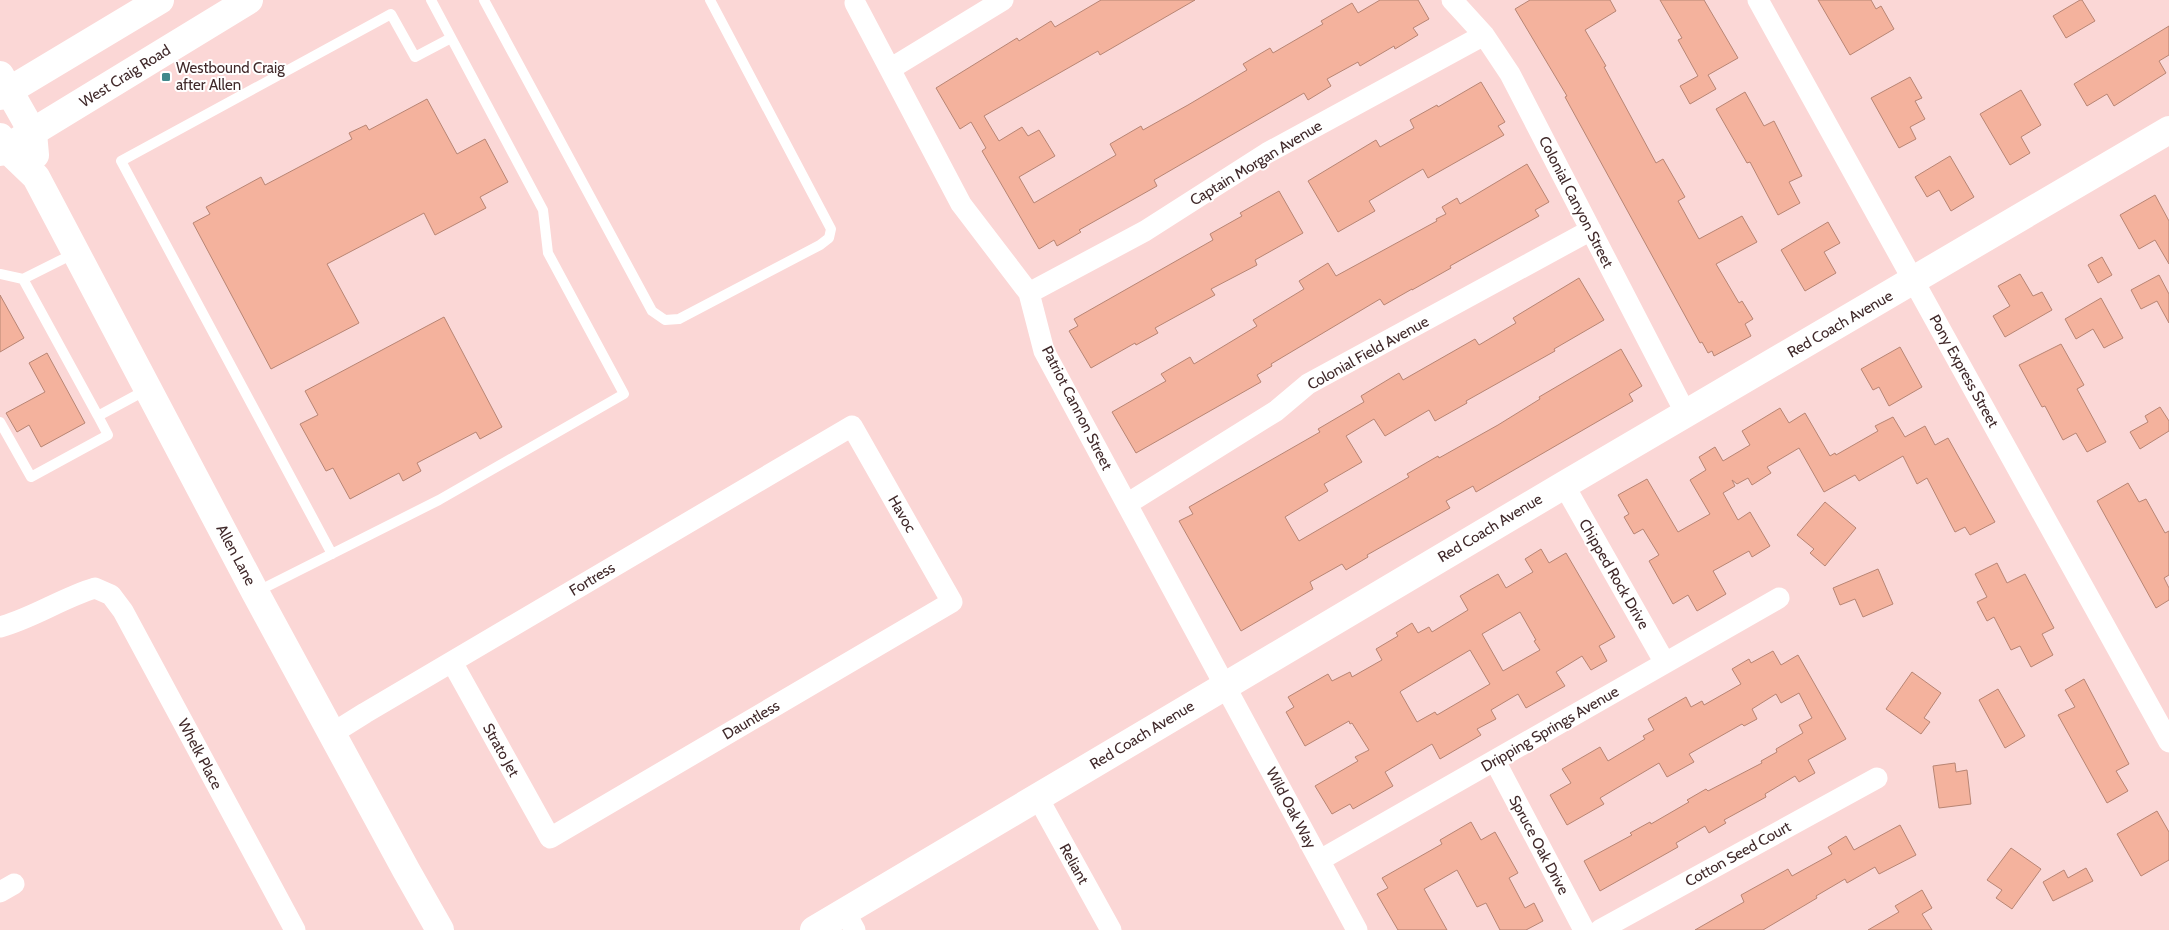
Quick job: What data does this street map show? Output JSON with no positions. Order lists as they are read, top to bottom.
{
  "streets": {
    "street": [
      "West Craig Road",
      "Captain Morgan Avenue",
      "Colonial Canyon Street",
      "Red Coach Avenue",
      "Colonial Field Avenue",
      "Pony Express Street",
      "Patriot Cannon Street",
      "Havoc",
      "Allen Lane",
      "Chipped Rock Drive",
      "Fortress",
      "Dauntless",
      "Dripping Springs Avenue",
      "Strato Jet",
      "Whelk Place",
      "Wild Oak Way",
      "Spruce Oak Drive",
      "Cotton Seed Court",
      "Reliant"
    ]
  },
  "crossings": [
    ["West Craig Road", "Allen Lane"],
    ["Captain Morgan Avenue", "Colonial Canyon Street"],
    ["Captain Morgan Avenue", "Patriot Cannon Street"],
    ["Colonial Canyon Street", "Red Coach Avenue"],
    ["Colonial Canyon Street", "Colonial Field Avenue"],
    ["Red Coach Avenue", "Pony Express Street"],
    ["Red Coach Avenue", "Patriot Cannon Street"],
    ["Red Coach Avenue", "Chipped Rock Drive"],
    ["Red Coach Avenue", "Wild Oak Way"],
    ["Red Coach Avenue", "Reliant"],
    ["Colonial Field Avenue", "Patriot Cannon Street"],
    ["Patriot Cannon Street", "Wild Oak Way"],
    ["Havoc", "Fortress"],
    ["Havoc", "Dauntless"],
    ["Allen Lane", "Fortress"],
    ["Chipped Rock Drive", "Dripping Springs Avenue"],
    ["Fortress", "Strato Jet"],
    ["Dauntless", "Strato Jet"],
    ["Dripping Springs Avenue", "Wild Oak Way"],
    ["Dripping Springs Avenue", "Spruce Oak Drive"]
  ],
  "places": {
    "transit": ["Westbound Craig after Allen"]
  }
}
